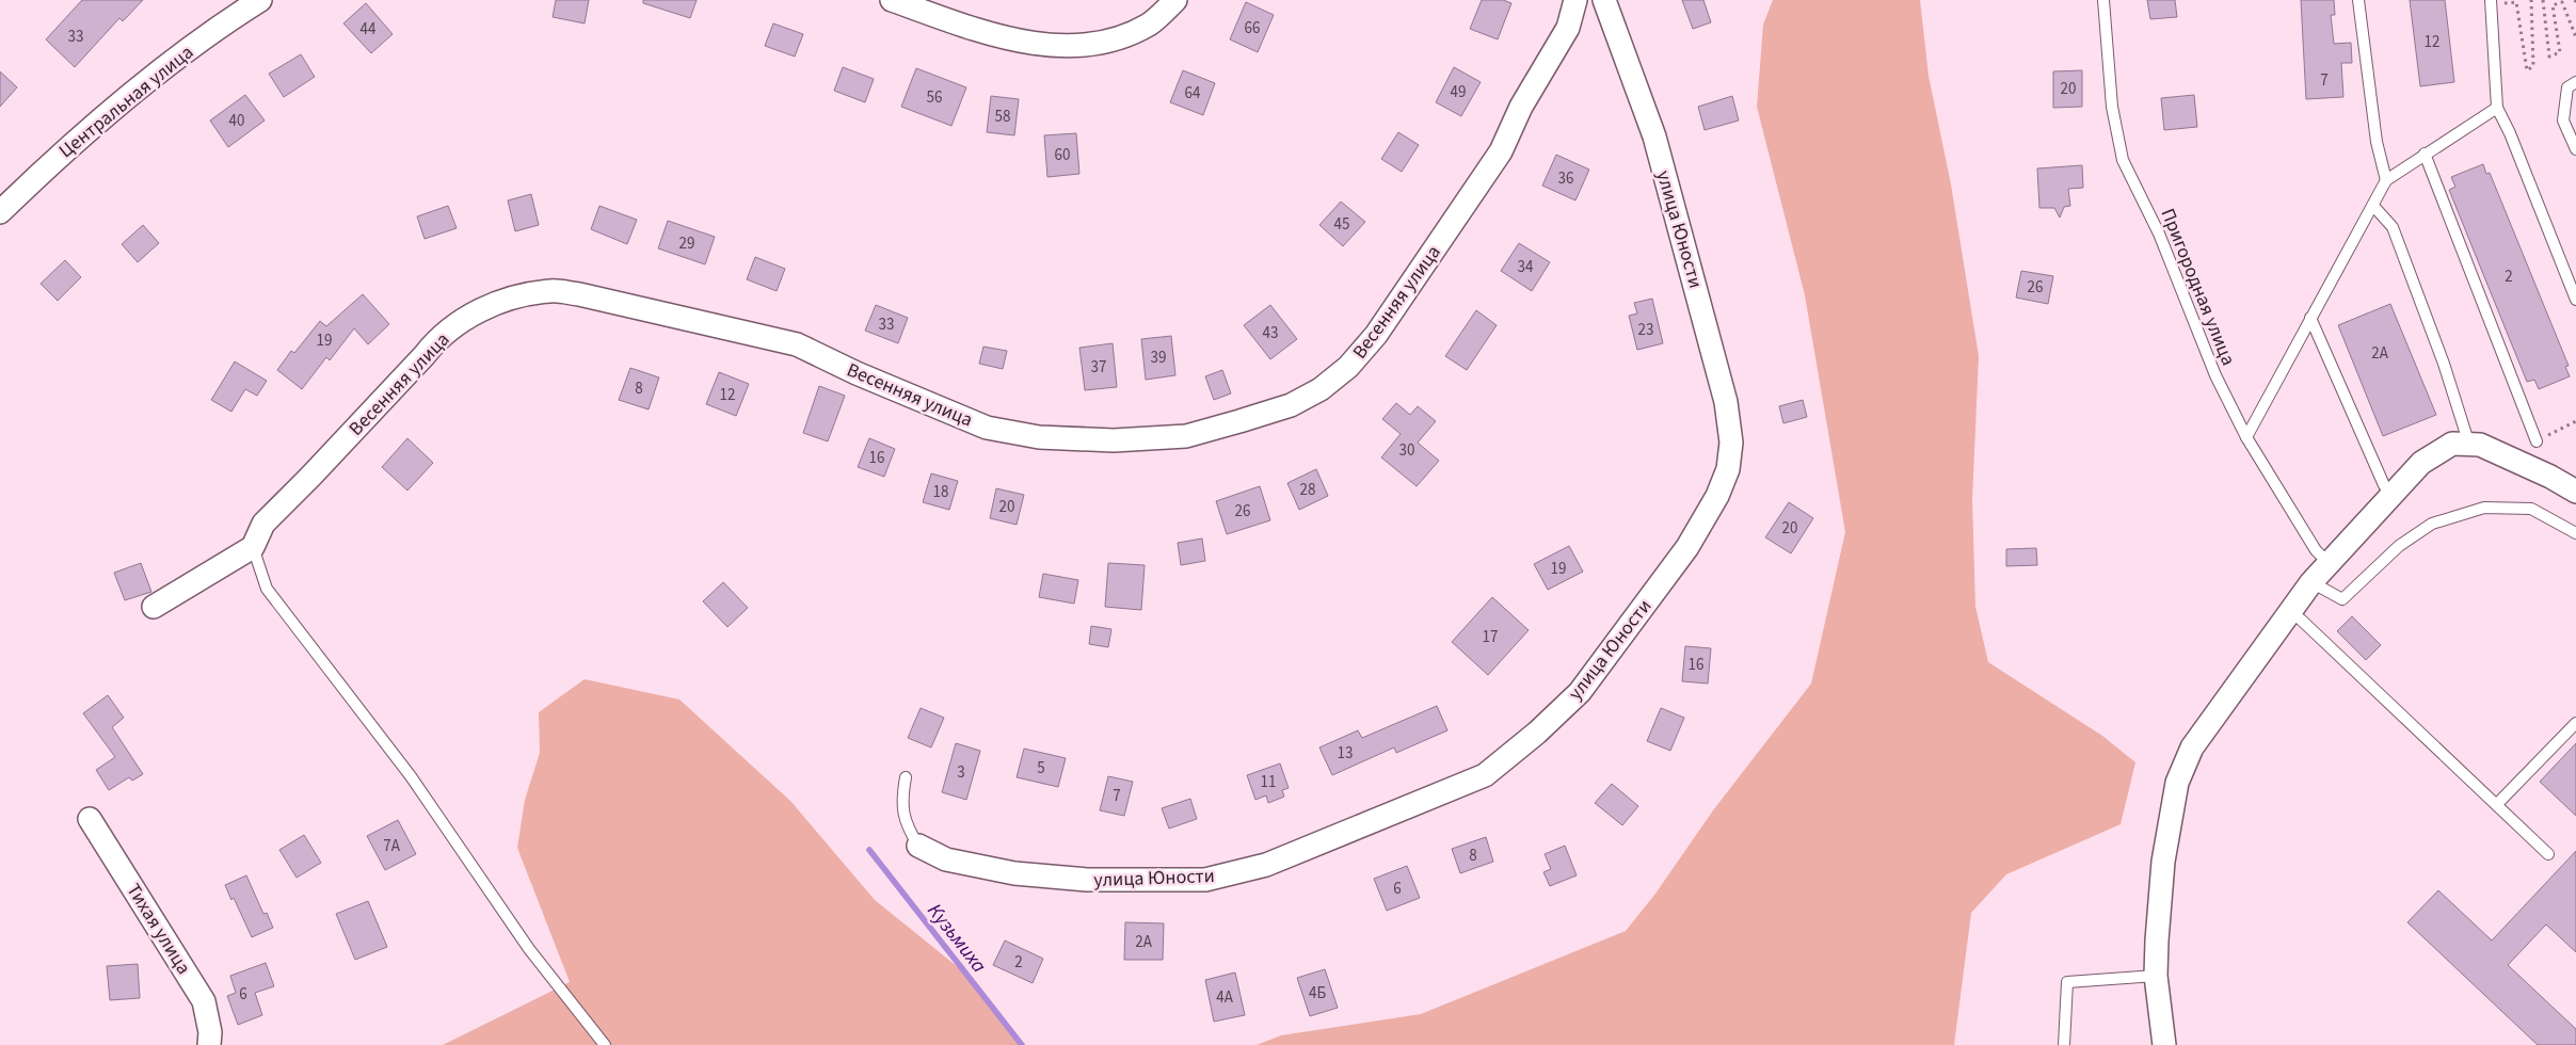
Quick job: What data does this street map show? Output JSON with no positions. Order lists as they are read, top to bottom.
{
  "streets": {
    "street": [
      "Центральная улица",
      "улица Юности",
      "Весенняя улица",
      "Тихая улица"
    ],
    "lane": ["Пригородная улица"]
  },
  "water": ["Кузьмиха"],
  "house_numbers": [
    "66",
    "44",
    "33",
    "12",
    "7",
    "20",
    "49",
    "64",
    "56",
    "58",
    "40",
    "60",
    "36",
    "45",
    "29",
    "34",
    "2",
    "26",
    "33",
    "23",
    "43",
    "19",
    "2А",
    "39",
    "37",
    "8",
    "12",
    "30",
    "16",
    "28",
    "18",
    "20",
    "26",
    "20",
    "19",
    "17",
    "16",
    "13",
    "5",
    "3",
    "11",
    "7",
    "7А",
    "8",
    "6",
    "2А",
    "2",
    "4Б",
    "6",
    "4А"
  ]
}
